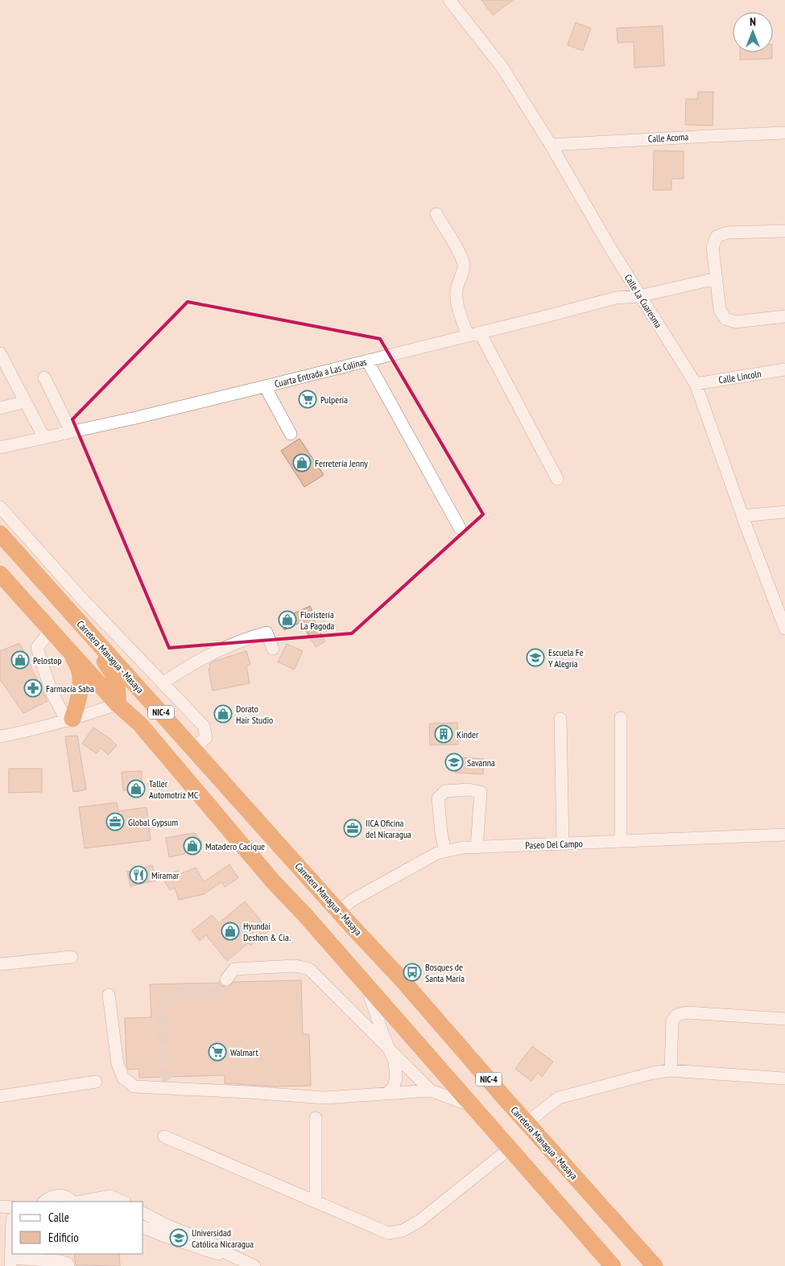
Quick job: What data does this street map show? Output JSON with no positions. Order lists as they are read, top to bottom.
{
  "streets": {
    "highway": ["Carretera Managua - Masaya", "NIC-4"],
    "street": [
      "Calle Acoma",
      "Calle La Cuaresma",
      "Cuarta Entrada a Las Colinas",
      "Calle Lincoln",
      "Paseo Del Campo"
    ]
  },
  "crossings": [
    ["Calle Acoma", "Calle La Cuaresma"],
    ["Calle La Cuaresma", "Cuarta Entrada a Las Colinas"],
    ["Calle La Cuaresma", "Calle Lincoln"],
    ["Carretera Managua - Masaya", "Paseo Del Campo"]
  ],
  "places": {
    "supermarket": ["Pulpería", "Walmart"],
    "shop": [
      "Ferretería Jenny",
      "Floristería La Pagoda",
      "Pelostop",
      "Dorato Hair Studio",
      "Taller Automotriz MC",
      "Matadero Cacique",
      "Hyundai Deshon & Cia."
    ],
    "school or university": ["Escuela Fe Y Alegría", "Savanna", "Universidad Católica Nicaragua"],
    "pharmacy": ["Farmacia Saba"],
    "building": ["Kinder"],
    "office": ["Global Gypsum", "IICA Oficina del Nicaragua"],
    "restaurant": ["Miramar"],
    "bus stop": ["Bosques de Santa María"]
  },
  "legend": ["Calle", "Edificio"],
  "north": "top"
}
